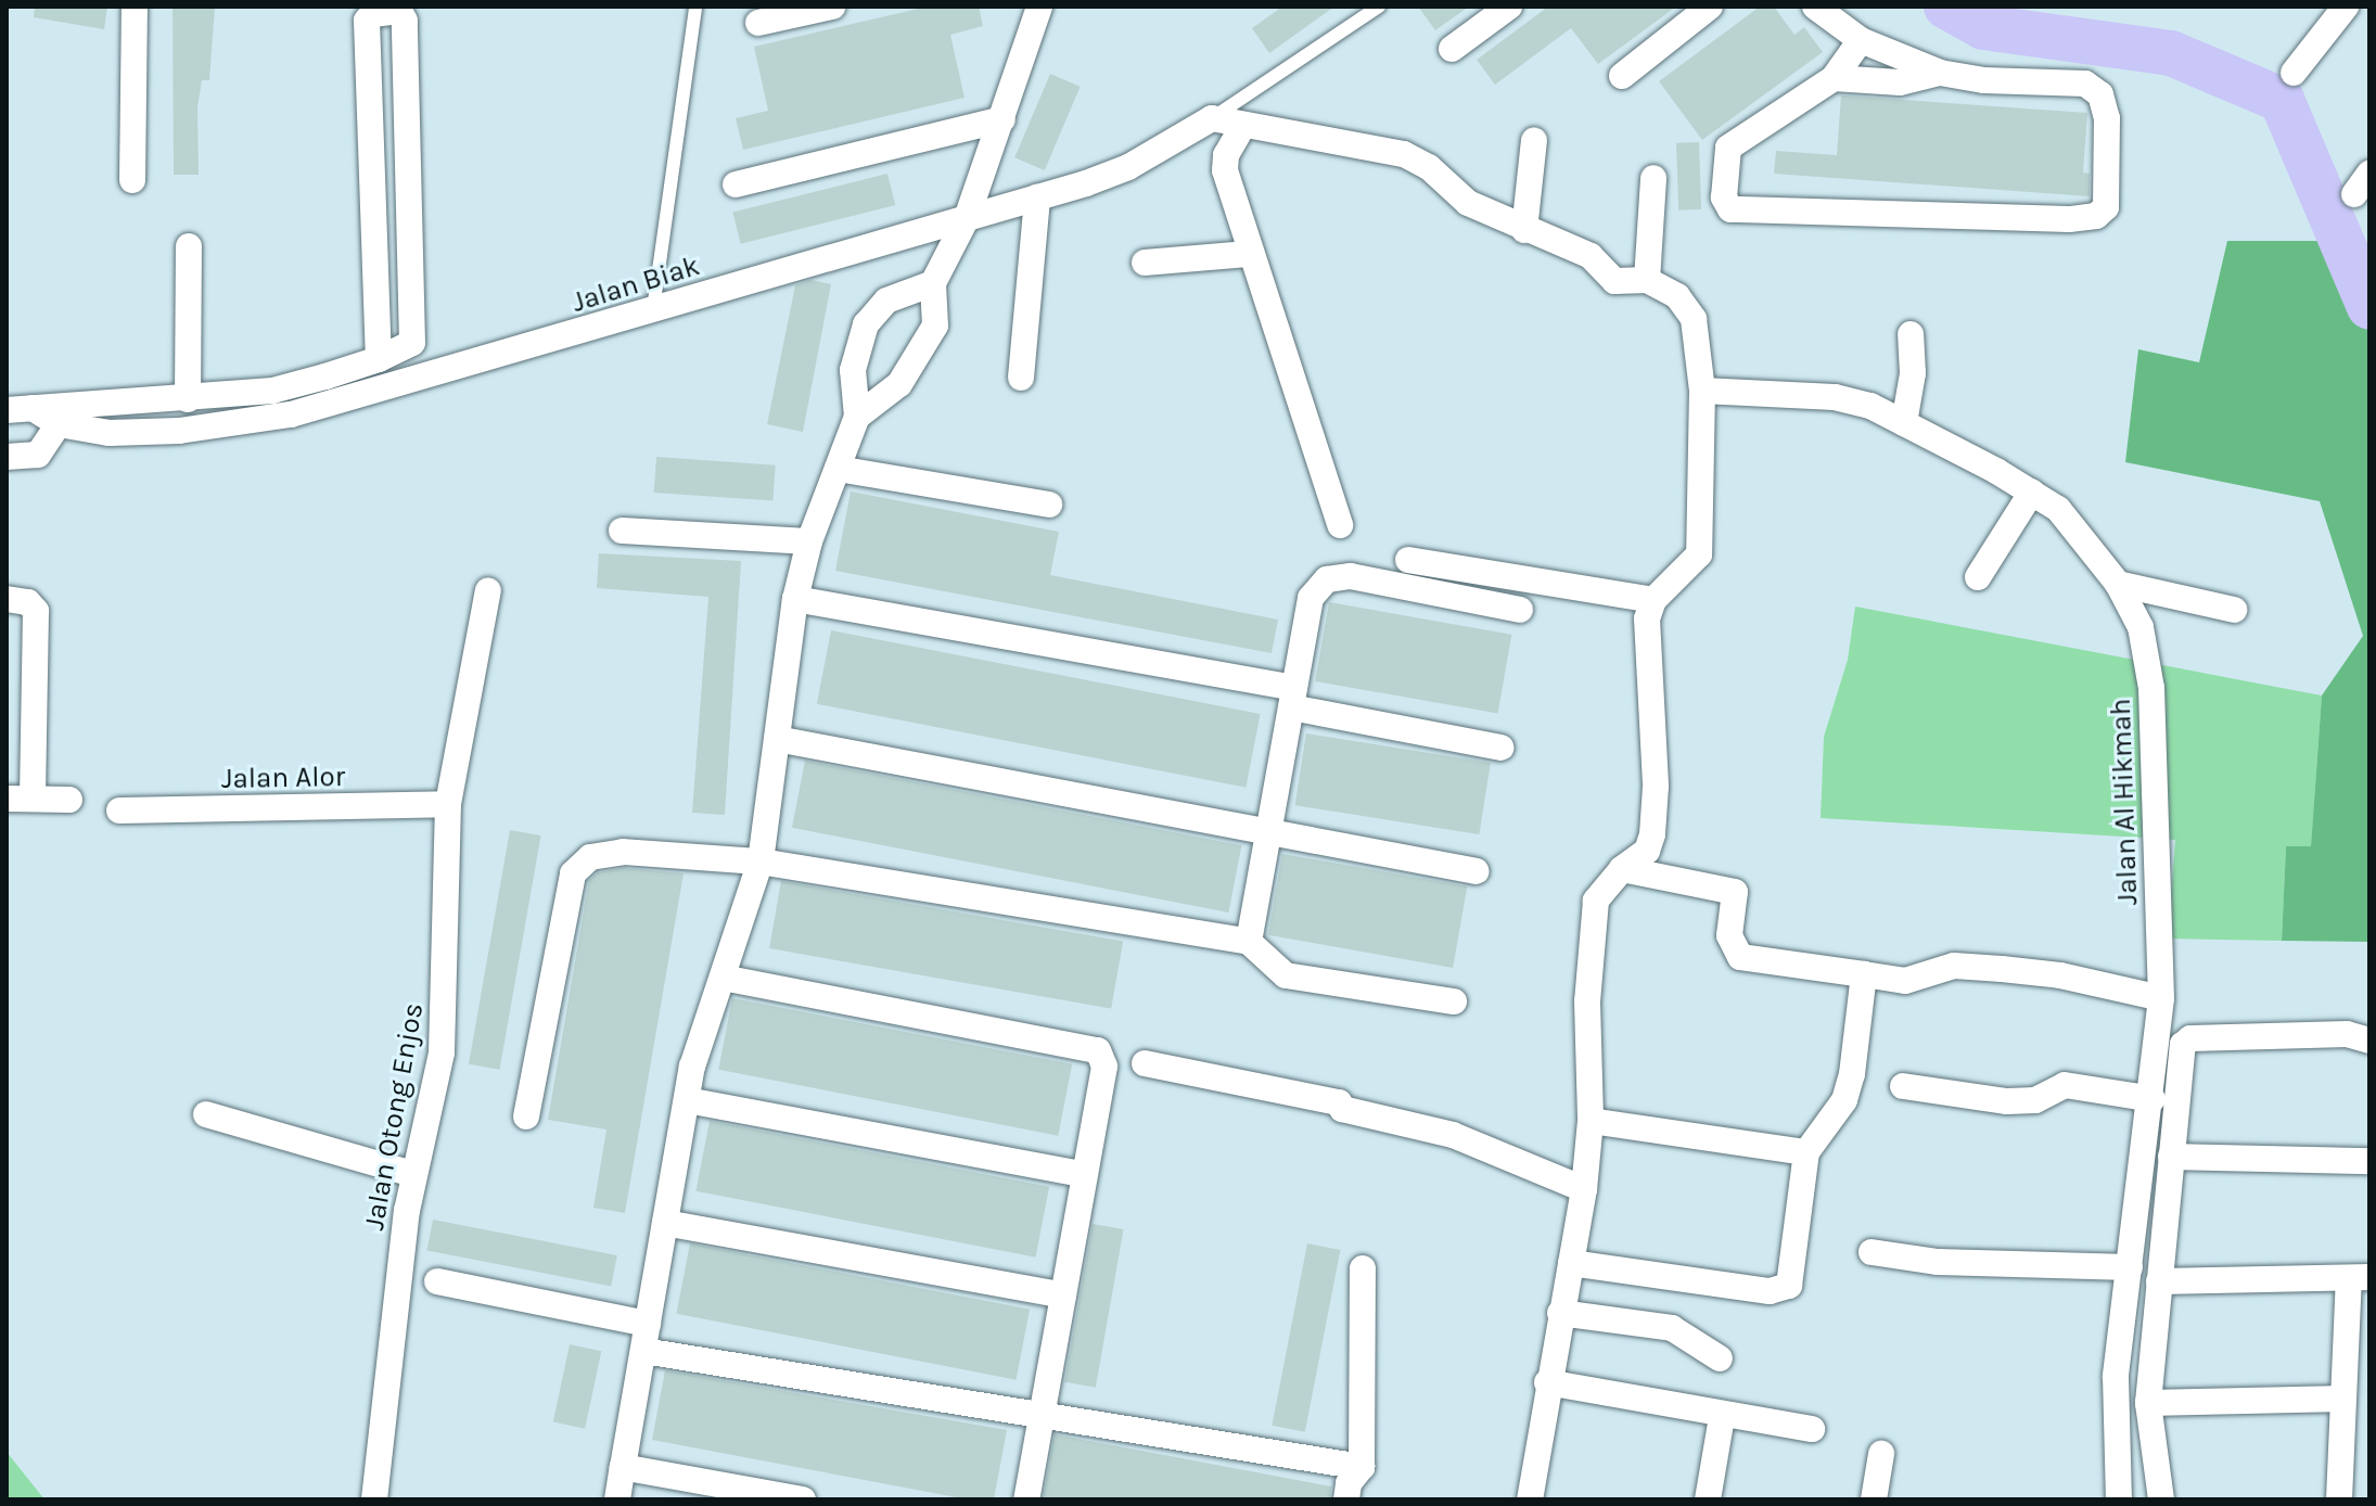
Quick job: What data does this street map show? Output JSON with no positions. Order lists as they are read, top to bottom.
{
  "streets": {
    "street": [
      "Jalan Biak",
      "Jalan Alor",
      "Jalan Al Hikmah",
      "Jalan Otong Enjos"
    ]
  },
  "crossings": [
    ["Jalan Alor", "Jalan Otong Enjos"]
  ]
}
